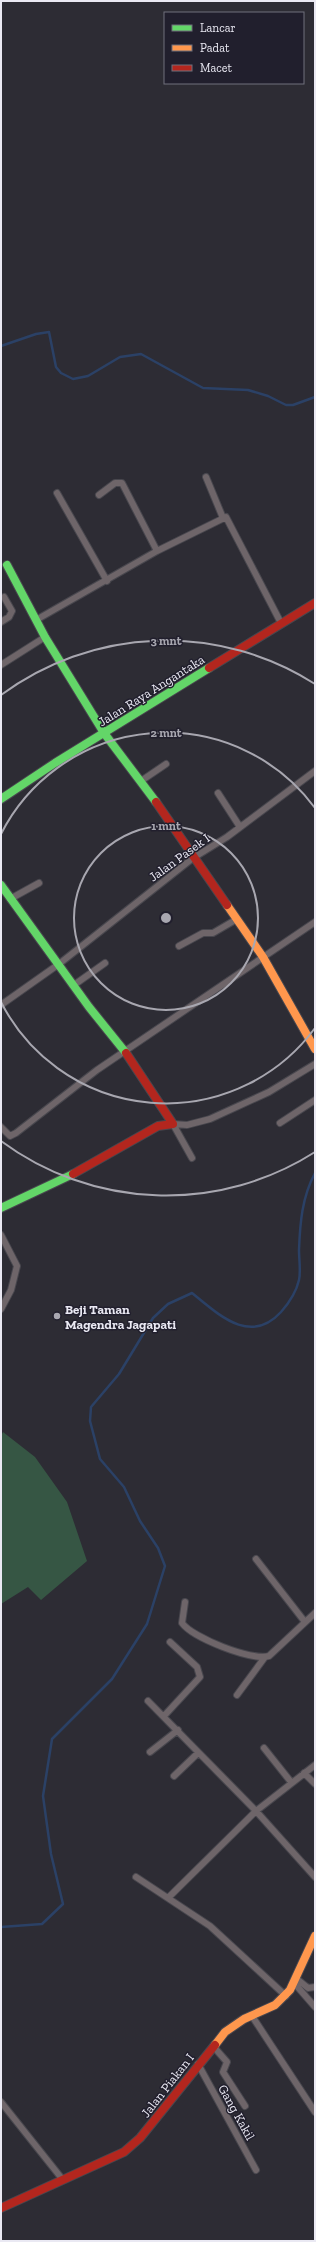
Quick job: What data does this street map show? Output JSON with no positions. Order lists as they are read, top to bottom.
{
  "streets": {
    "street": [
      "Jalan Raya Angantaka",
      "Jalan Pasek I",
      "Jalan Piakan I",
      "Gang Kakil"
    ]
  },
  "crossings": [
    ["Jalan Piakan I", "Gang Kakil"]
  ],
  "places": ["Beji Taman Magendra Jagapati"],
  "legend": ["Lancar", "Padat", "Macet"],
  "rings": ["3 mnt", "2 mnt", "1 mnt"]
}
